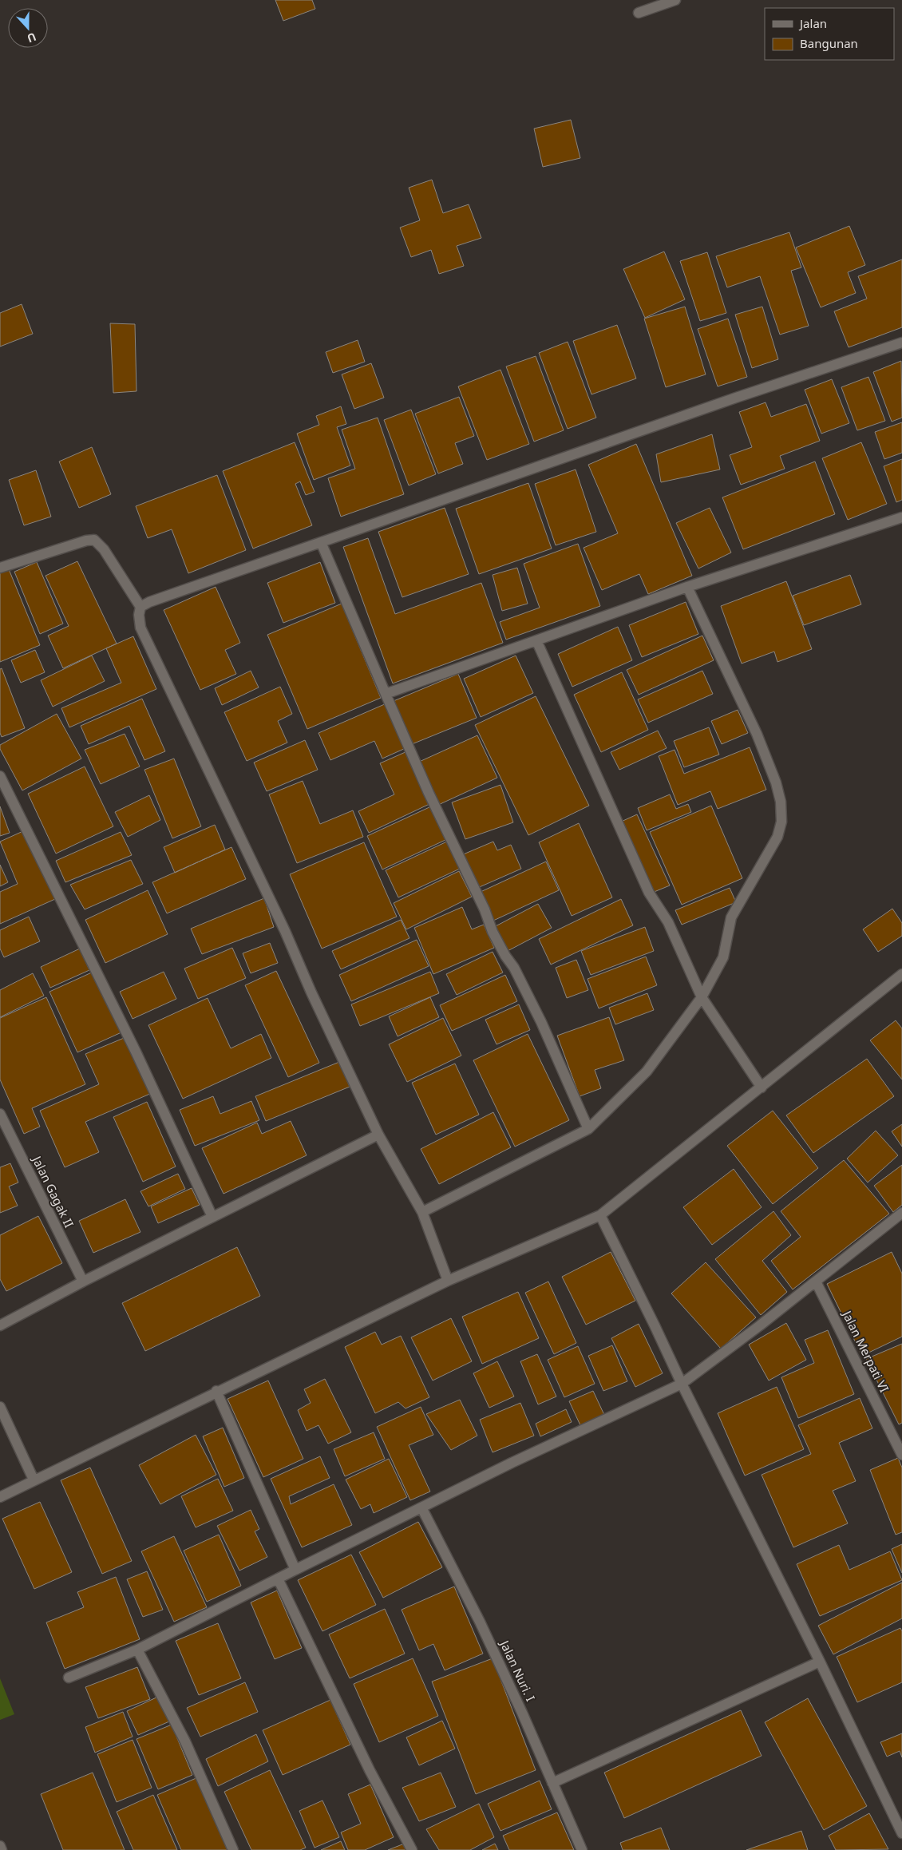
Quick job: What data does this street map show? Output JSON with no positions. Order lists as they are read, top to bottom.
{
  "streets": {
    "street": ["Jalan Gagak II", "Jalan Merpati VI", "Jalan Nuri. I"]
  },
  "legend": ["Jalan", "Bangunan"],
  "north": "bottom"
}
